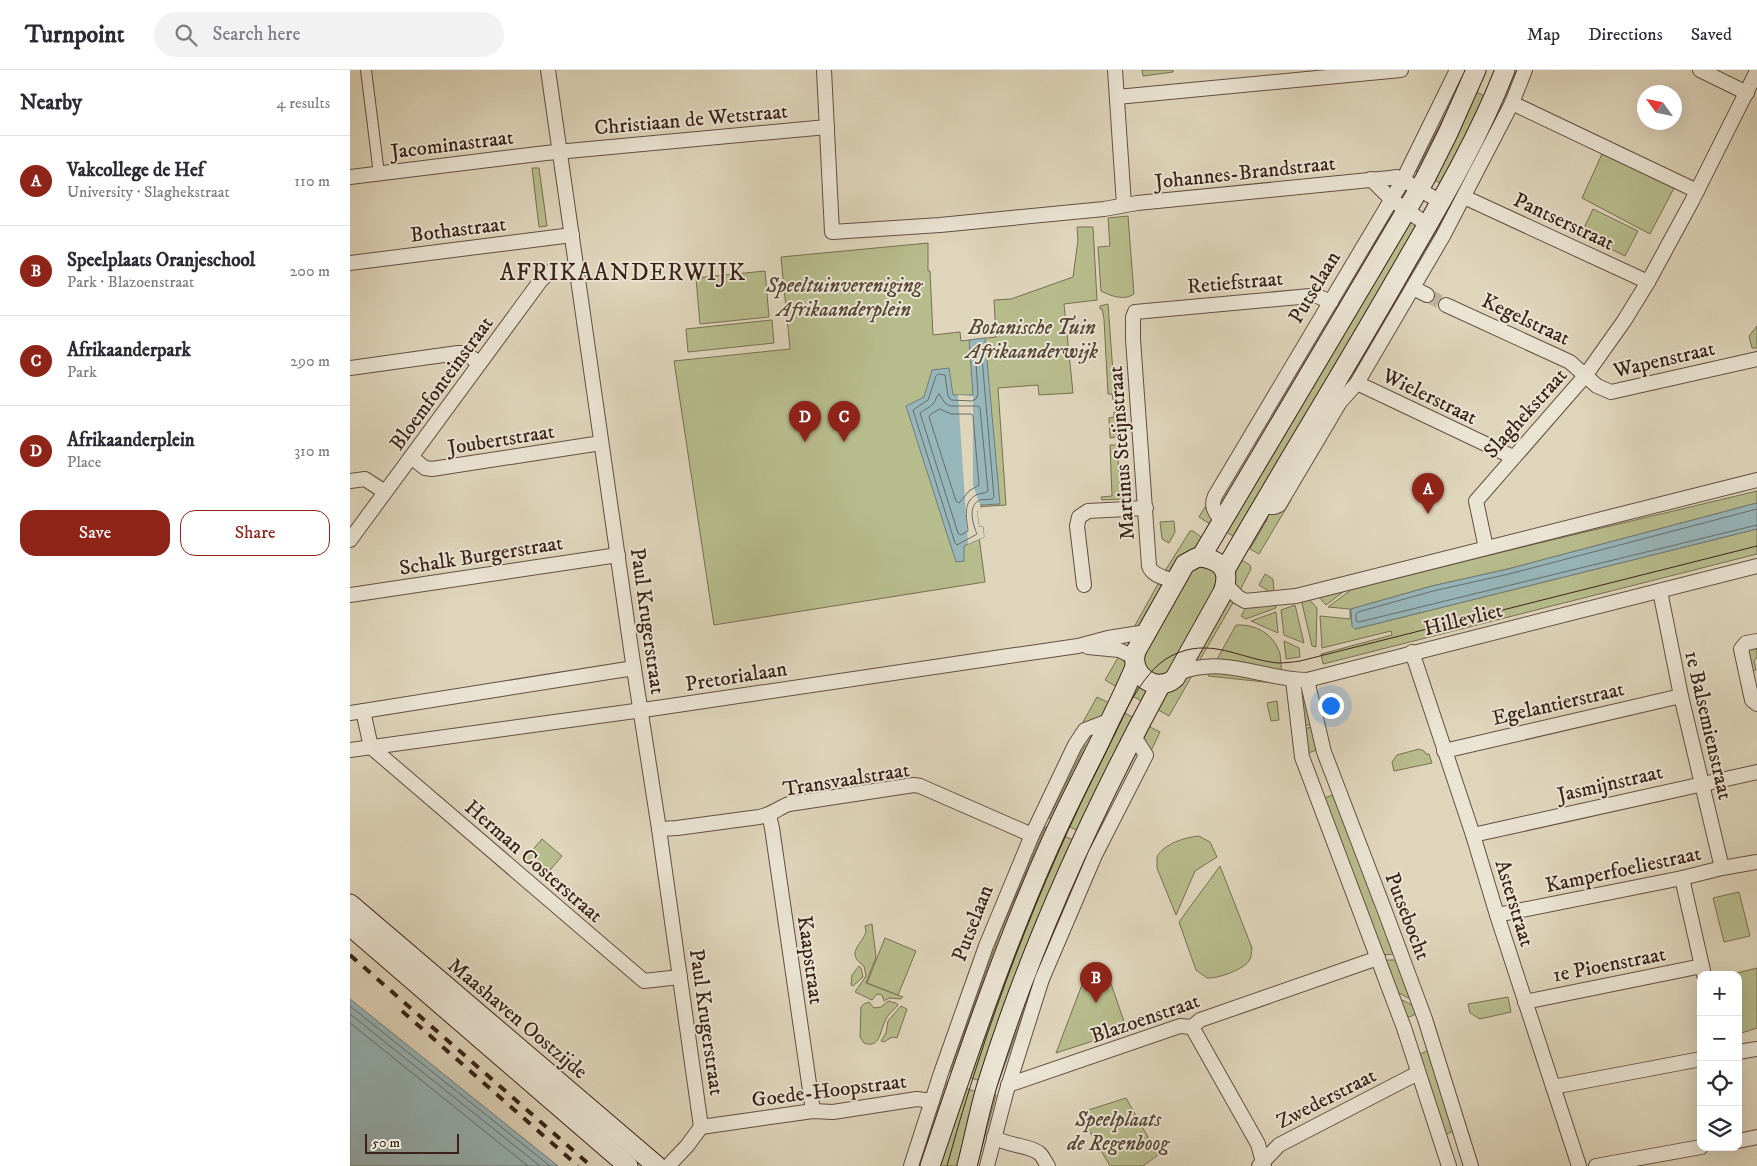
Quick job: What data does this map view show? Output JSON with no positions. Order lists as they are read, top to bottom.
{
  "streets": {
    "main road": ["Putselaan", "Maashaven Oostzijde"],
    "street": [
      "Christiaan de Wetstraat",
      "Jacominastraat",
      "Johannes-Brandstraat",
      "Pantserstraat",
      "Bothastraat",
      "Retiefstraat",
      "Kegelstraat",
      "Wapenstraat",
      "Bloemfonteinstraat",
      "Wielerstraat",
      "Slaghekstraat",
      "Joubertstraat",
      "Martinus Steijnstraat",
      "Schalk Burgerstraat",
      "Hillevliet",
      "Paul Krugerstraat",
      "Pretorialaan",
      "Egelantierstraat",
      "1e Balsemienstraat",
      "Transvaalstraat",
      "Jasmijnstraat",
      "Herman Costerstraat",
      "Kamperfoeliestraat",
      "Asterstraat",
      "Putsebocht",
      "Kaapstraat",
      "1e Pioenstraat",
      "Blazoenstraat",
      "Goede-Hoopstraat",
      "Zwederstraat"
    ]
  },
  "crossings": [
    ["Christiaan de Wetstraat", "Jacominastraat"],
    ["Christiaan de Wetstraat", "Johannes-Brandstraat"],
    ["Christiaan de Wetstraat", "Paul Krugerstraat"],
    ["Jacominastraat", "Paul Krugerstraat"],
    ["Johannes-Brandstraat", "Putselaan"],
    ["Pantserstraat", "Slaghekstraat"],
    ["Bothastraat", "Paul Krugerstraat"],
    ["Retiefstraat", "Putselaan"],
    ["Retiefstraat", "Martinus Steijnstraat"],
    ["Putselaan", "Martinus Steijnstraat"],
    ["Putselaan", "Pretorialaan"],
    ["Putselaan", "Transvaalstraat"],
    ["Putselaan", "Goede-Hoopstraat"],
    ["Kegelstraat", "Wapenstraat"],
    ["Kegelstraat", "Slaghekstraat"],
    ["Wapenstraat", "Slaghekstraat"],
    ["Bloemfonteinstraat", "Joubertstraat"],
    ["Bloemfonteinstraat", "Paul Krugerstraat"],
    ["Wielerstraat", "Slaghekstraat"],
    ["Joubertstraat", "Paul Krugerstraat"],
    ["Schalk Burgerstraat", "Paul Krugerstraat"],
    ["Hillevliet", "1e Balsemienstraat"],
    ["Hillevliet", "Asterstraat"],
    ["Hillevliet", "Putsebocht"],
    ["Paul Krugerstraat", "Pretorialaan"],
    ["Paul Krugerstraat", "Transvaalstraat"],
    ["Paul Krugerstraat", "Herman Costerstraat"],
    ["Paul Krugerstraat", "Goede-Hoopstraat"],
    ["Pretorialaan", "Herman Costerstraat"],
    ["Egelantierstraat", "1e Balsemienstraat"],
    ["Egelantierstraat", "Asterstraat"],
    ["1e Balsemienstraat", "Jasmijnstraat"],
    ["1e Balsemienstraat", "Kamperfoeliestraat"],
    ["Transvaalstraat", "Kaapstraat"],
    ["Jasmijnstraat", "Asterstraat"],
    ["Kamperfoeliestraat", "Asterstraat"],
    ["Asterstraat", "1e Pioenstraat"],
    ["Putsebocht", "Blazoenstraat"],
    ["Putsebocht", "Zwederstraat"],
    ["Kaapstraat", "Goede-Hoopstraat"]
  ],
  "districts": ["AFRIKAANDERWIJK"],
  "parks": ["Speeltuinvereniging Afrikaanderplein", "Botanische Tuin Afrikaanderwijk", "Speelplaats de Regenboog"],
  "scale_bar": "50 m",
  "north": "top left",
  "page": {
    "header": "Turnpoint",
    "search": "Search here",
    "nav": ["Map", "Directions", "Saved"],
    "heading": ["Nearby", "4 results"],
    "list": [
      {
        "mark": "A",
        "name": "Vakcollege de Hef",
        "note": "University · Slaghekstraat",
        "value": "110 m"
      },
      {
        "mark": "B",
        "name": "Speelplaats Oranjeschool",
        "note": "Park · Blazoenstraat",
        "value": "200 m"
      },
      {
        "mark": "C",
        "name": "Afrikaanderpark",
        "note": "Park",
        "value": "290 m"
      },
      {
        "mark": "D",
        "name": "Afrikaanderplein",
        "note": "Place",
        "value": "310 m"
      }
    ],
    "pins": [
      "C",
      "D",
      "A",
      "B"
    ],
    "buttons": ["Save", "Share"],
    "map_buttons": ["+", "−"],
    "scale": "50 m"
  }
}
